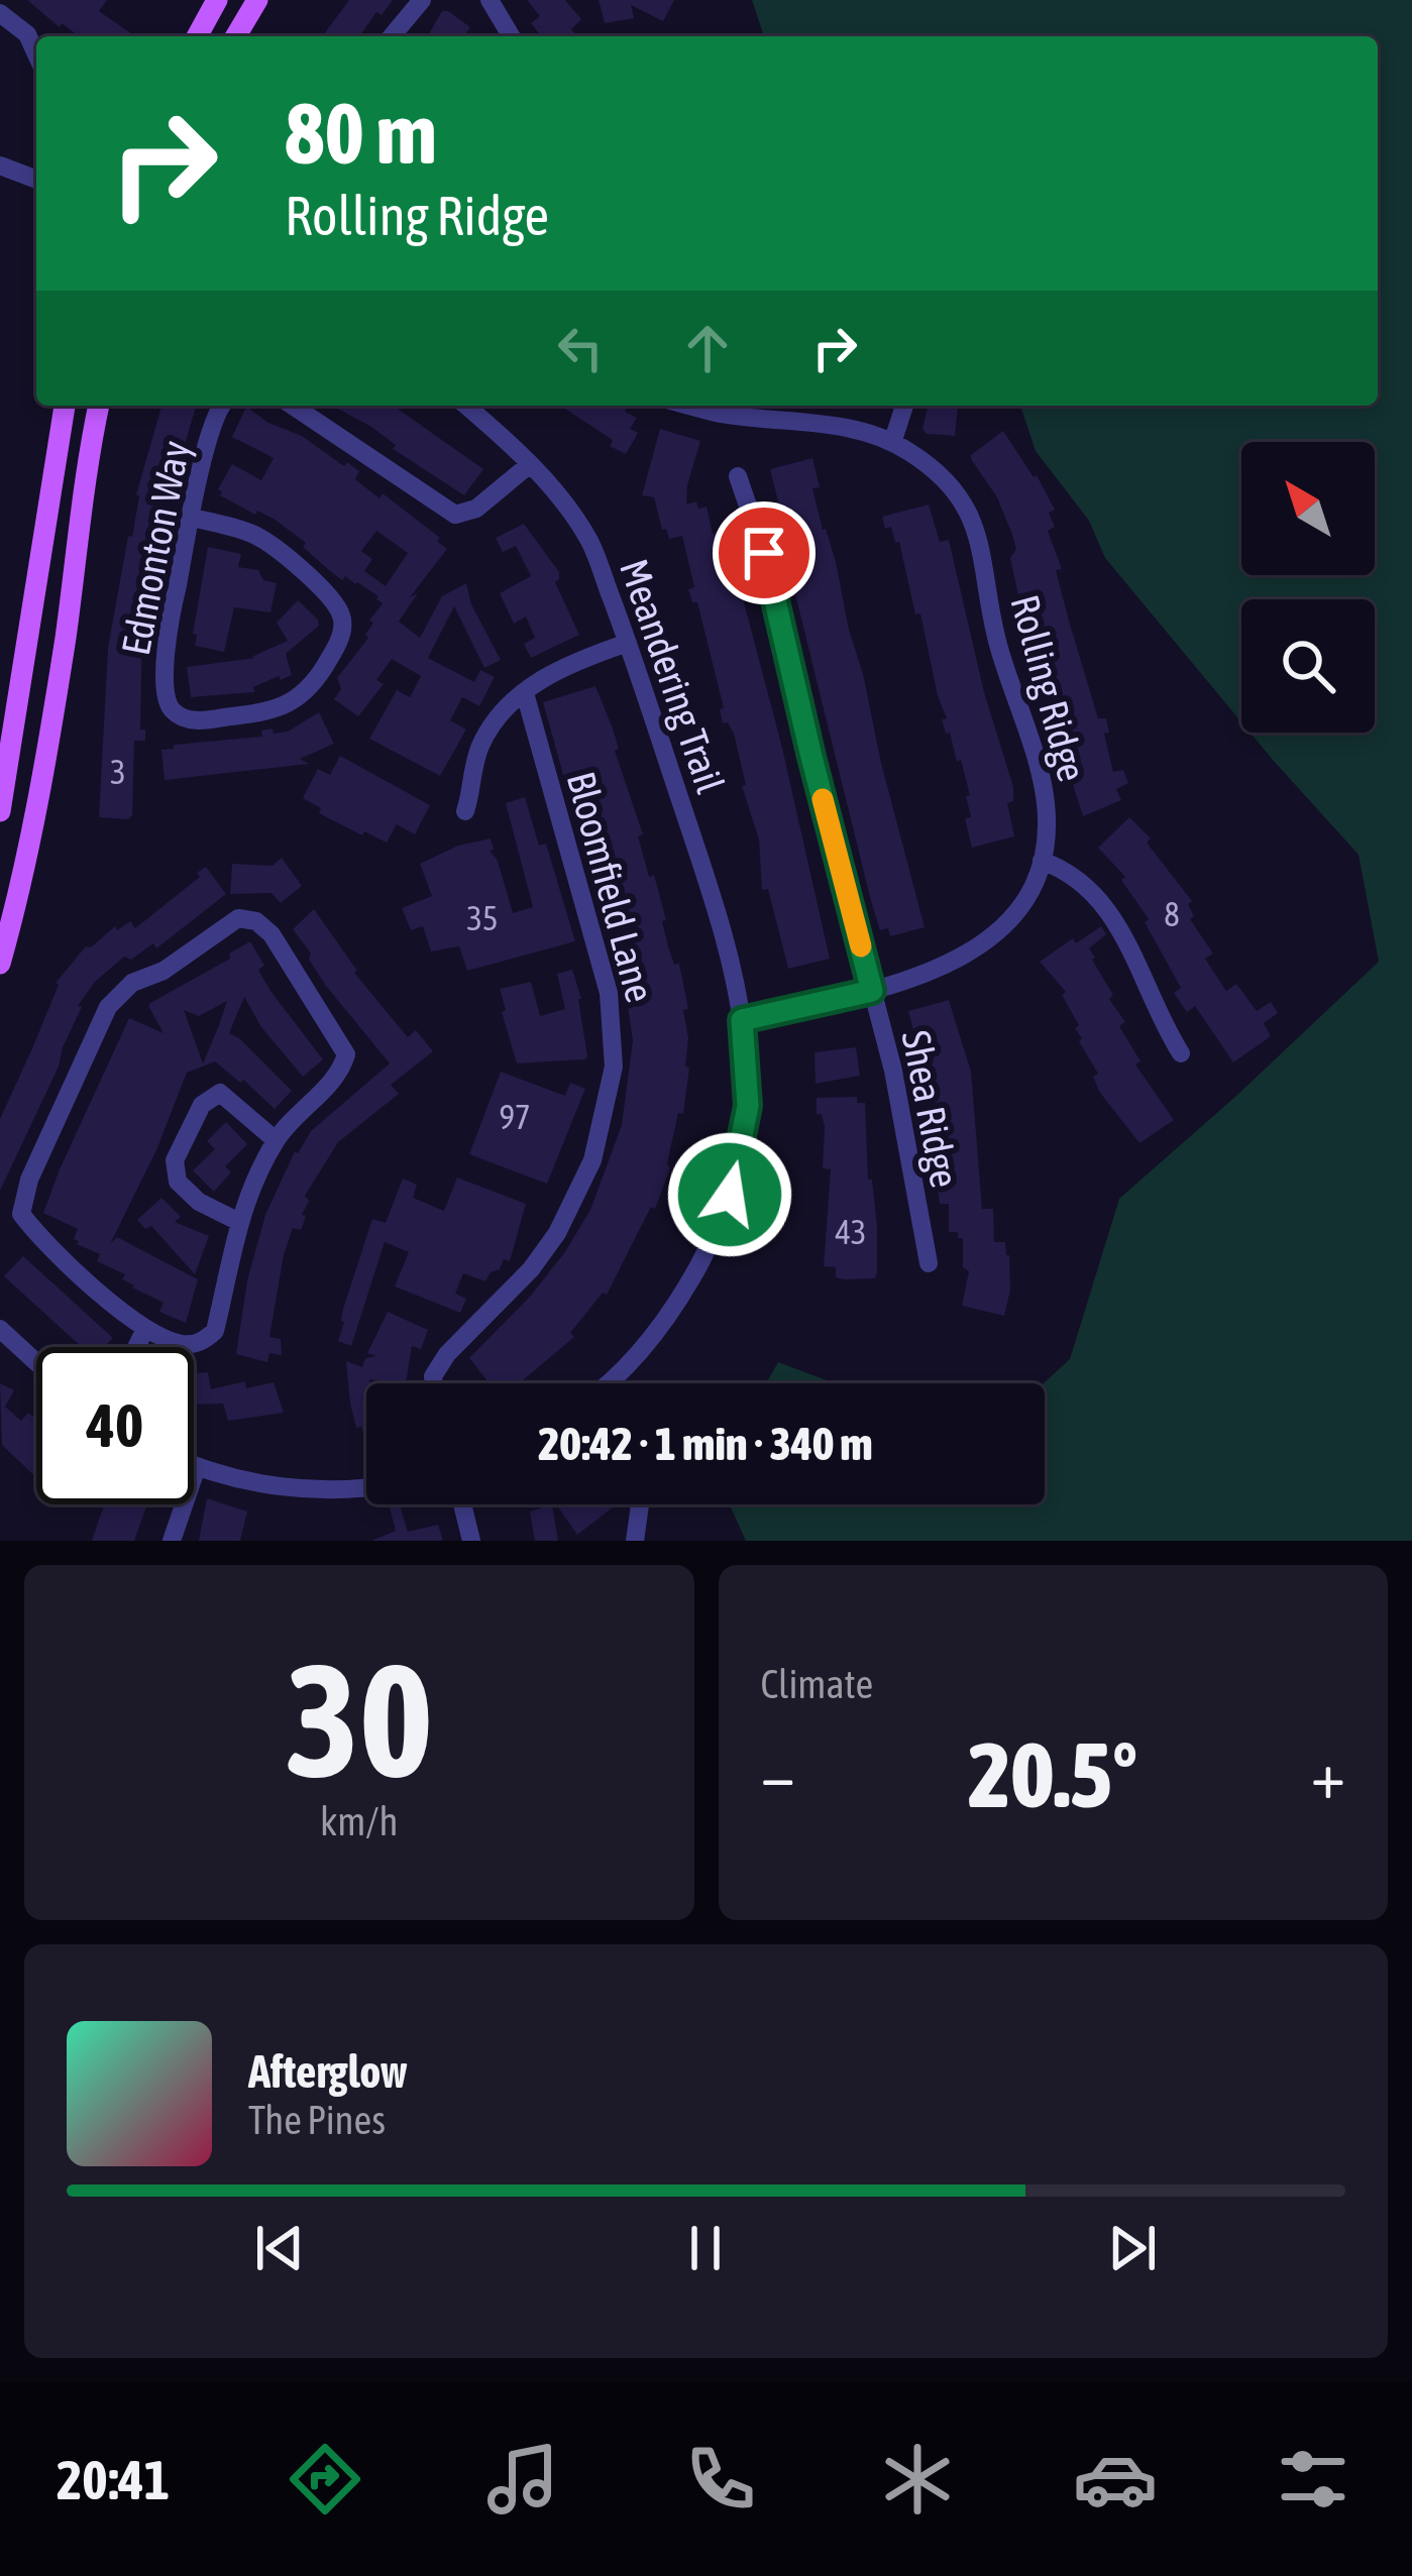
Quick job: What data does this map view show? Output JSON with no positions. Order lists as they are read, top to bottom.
{
  "streets": {
    "street": [
      "Edmonton Way",
      "Meandering Trail",
      "Rolling Ridge",
      "Bloomfield Lane",
      "Shea Ridge"
    ]
  },
  "crossings": [
    ["Meandering Trail", "Rolling Ridge"],
    ["Rolling Ridge", "Shea Ridge"]
  ],
  "house_numbers": [
    "3",
    "8",
    "35",
    "97",
    "43"
  ],
  "north": "top left",
  "page": {
    "turn": ["80 m", "Rolling Ridge"],
    "limit": "40",
    "trip": "20:42 · 1 min · 340 m",
    "tile": [
      ["30", "km/h"],
      "Climate"
    ],
    "heat": ["−", "20.5°", "+"],
    "song": ["Afterglow", "The Pines"],
    "tabs": "20:41"
  }
}
